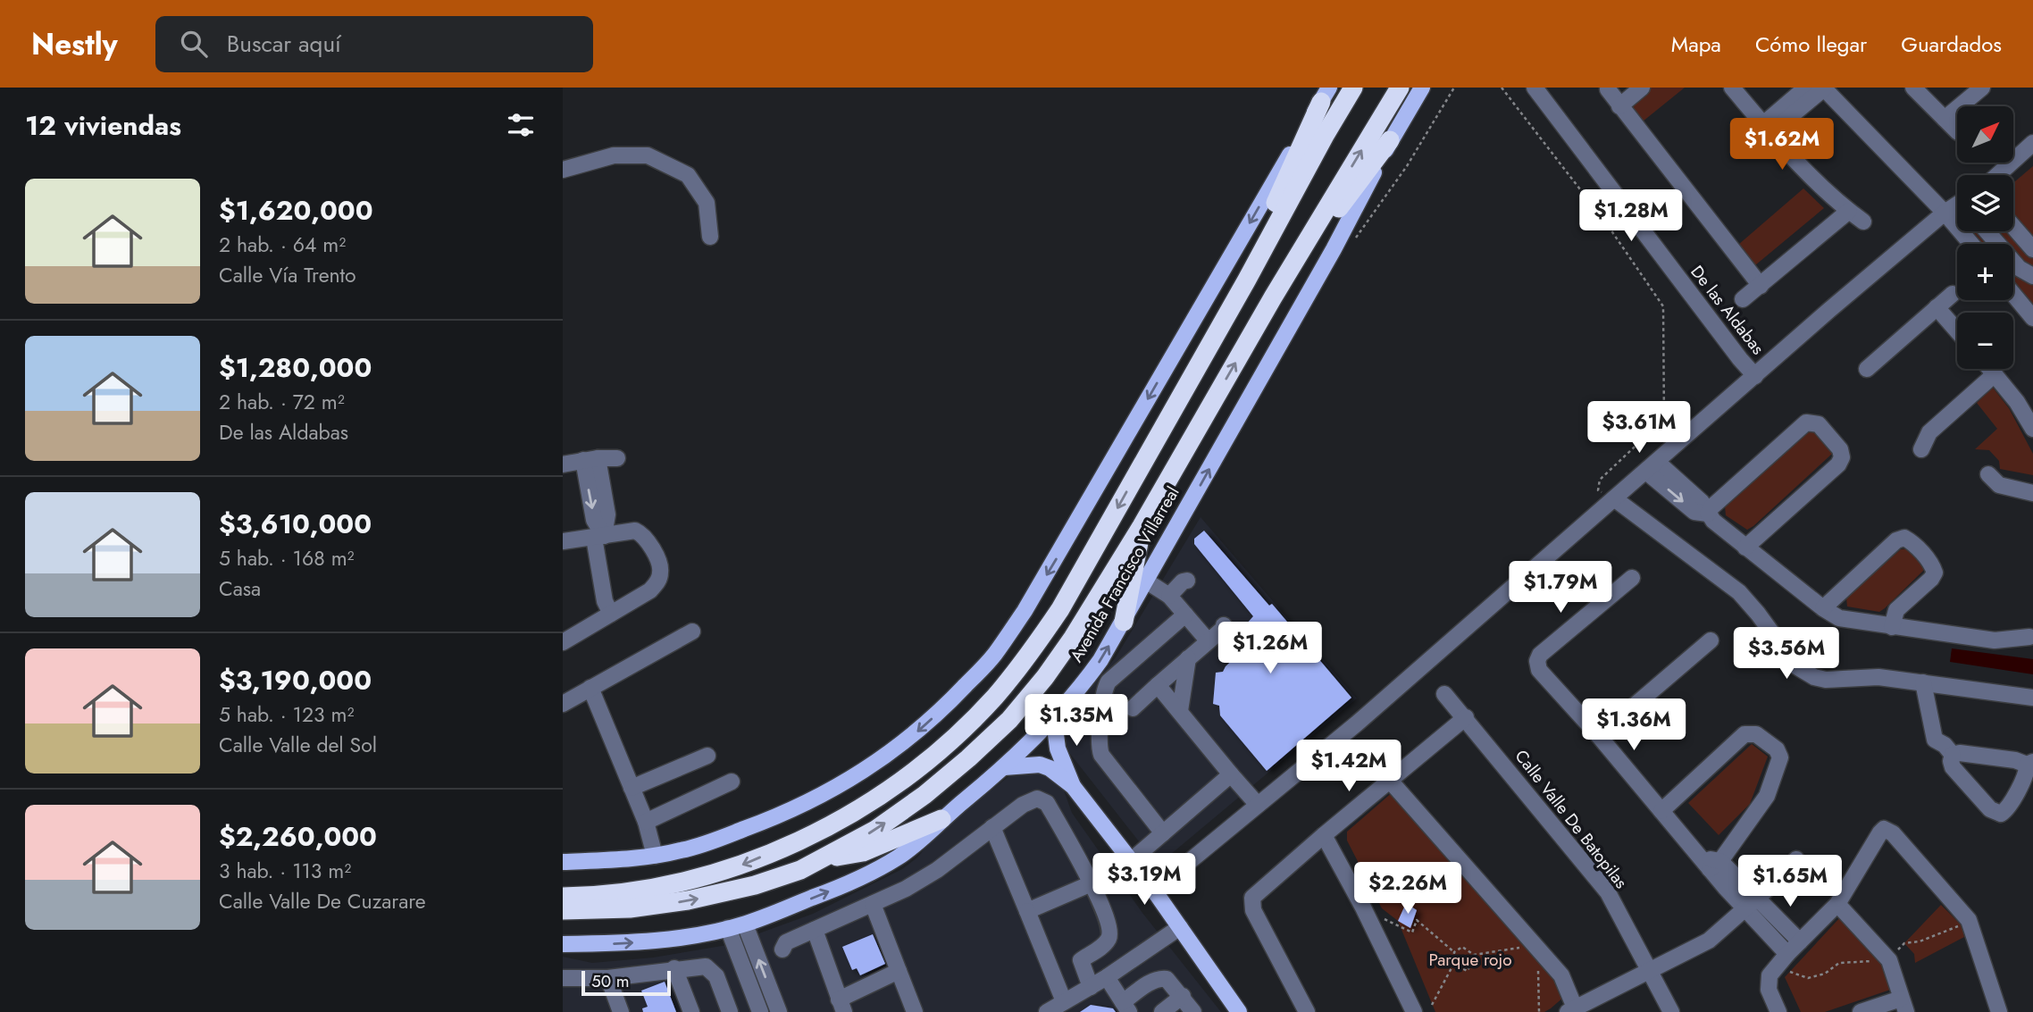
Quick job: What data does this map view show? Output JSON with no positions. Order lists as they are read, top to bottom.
{
  "streets": {
    "highway": ["Avenida Francisco Villarreal"],
    "street": ["De las Aldabas", "Calle Valle De Batopilas"]
  },
  "parks": ["Parque rojo"],
  "scale_bar": "50 m",
  "north": "top right",
  "page": {
    "header": "Nestly",
    "search": "Buscar aquí",
    "nav": ["Mapa", "Cómo llegar", "Guardados"],
    "heading": "12 viviendas",
    "map_buttons": ["+", "−"],
    "price": [
      "$1.62M",
      "$1.28M",
      "$3.61M",
      "$1.79M",
      "$1.26M",
      "$3.56M",
      "$1.35M",
      "$1.36M",
      "$1.42M",
      "$3.19M",
      "$1.65M",
      "$2.26M"
    ],
    "list": [
      {
        "name": "$1,620,000",
        "note": "2 hab. · 64 m² · Calle Vía Trento"
      },
      {
        "name": "$1,280,000",
        "note": "2 hab. · 72 m² · De las Aldabas"
      },
      {
        "name": "$3,610,000",
        "note": "5 hab. · 168 m² · Casa"
      },
      {
        "name": "$3,190,000",
        "note": "5 hab. · 123 m² · Calle Valle del Sol"
      },
      {
        "name": "$2,260,000",
        "note": "3 hab. · 113 m² · Calle Valle De Cuzarare"
      }
    ],
    "scale": "50 m"
  }
}
